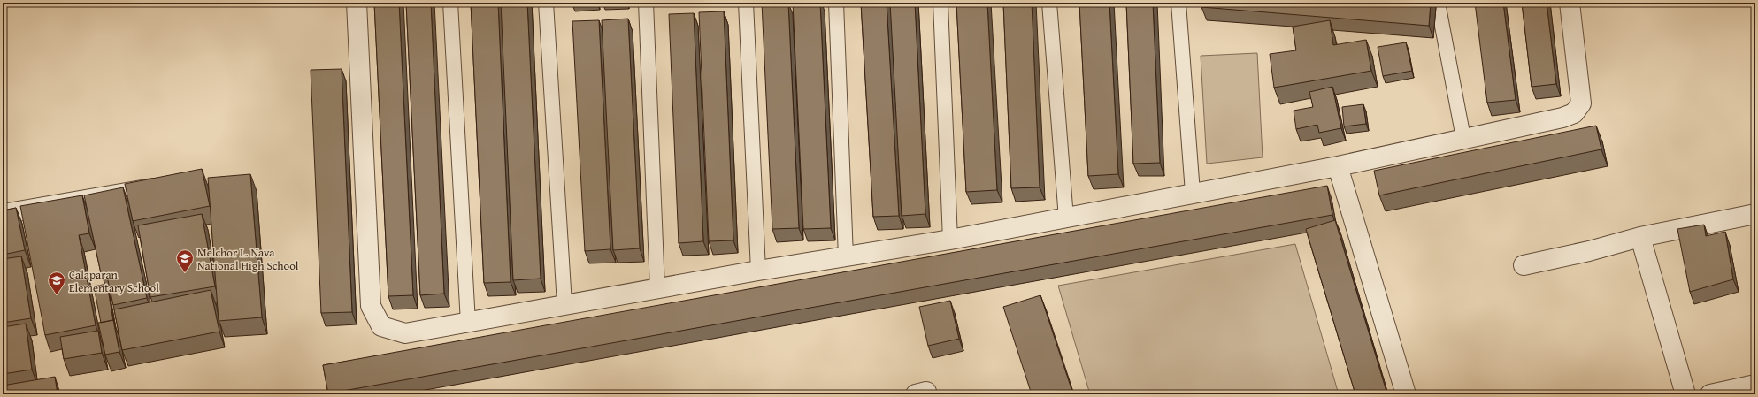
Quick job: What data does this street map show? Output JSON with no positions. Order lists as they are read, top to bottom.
{
  "places": {
    "school or university": ["Melchor L. Nava National High School", "Calaparan Elementary School"]
  }
}
